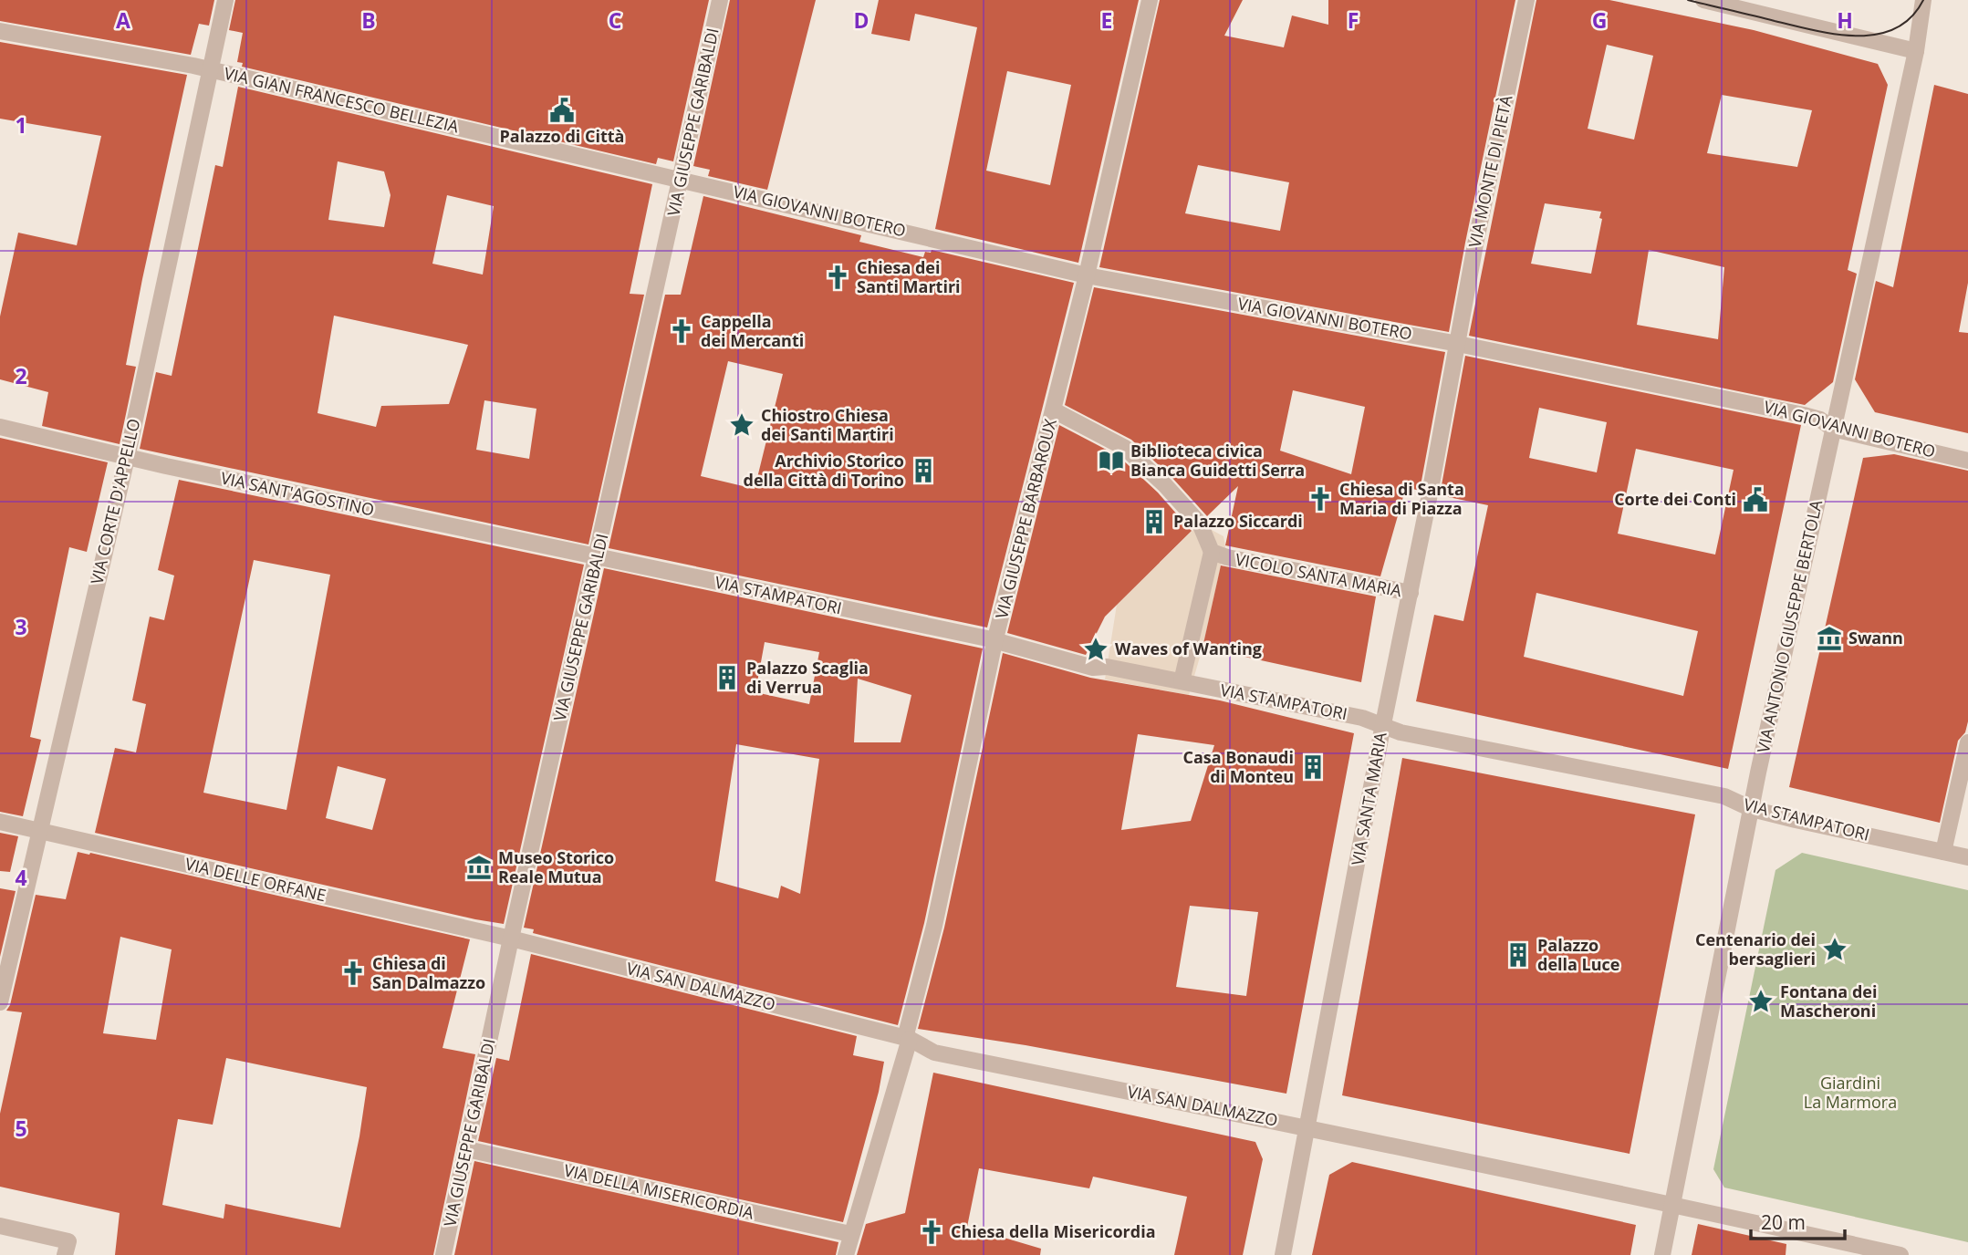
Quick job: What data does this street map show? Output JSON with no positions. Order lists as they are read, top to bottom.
{
  "streets": {
    "street": [
      "VIA GIAN FRANCESCO BELLEZIA",
      "VIA GIUSEPPE GARIBALDI",
      "VIA MONTE DI PIETÀ",
      "VIA GIOVANNI BOTERO",
      "VIA SANT'AGOSTINO",
      "VIA CORTE D'APPELLO",
      "VIA GIUSEPPE BARBAROUX",
      "VICOLO SANTA MARIA",
      "VIA STAMPATORI",
      "VIA ANTONIO GIUSEPPE BERTOLA",
      "VIA SANTA MARIA",
      "VIA DELLE ORFANE",
      "VIA SAN DALMAZZO",
      "VIA DELLA MISERICORDIA"
    ]
  },
  "crossings": [
    ["VIA GIAN FRANCESCO BELLEZIA", "VIA GIUSEPPE GARIBALDI"],
    ["VIA GIAN FRANCESCO BELLEZIA", "VIA GIOVANNI BOTERO"],
    ["VIA GIAN FRANCESCO BELLEZIA", "VIA CORTE D'APPELLO"],
    ["VIA GIUSEPPE GARIBALDI", "VIA GIOVANNI BOTERO"],
    ["VIA GIUSEPPE GARIBALDI", "VIA SANT'AGOSTINO"],
    ["VIA GIUSEPPE GARIBALDI", "VIA STAMPATORI"],
    ["VIA GIUSEPPE GARIBALDI", "VIA DELLE ORFANE"],
    ["VIA GIUSEPPE GARIBALDI", "VIA SAN DALMAZZO"],
    ["VIA GIUSEPPE GARIBALDI", "VIA DELLA MISERICORDIA"],
    ["VIA MONTE DI PIETÀ", "VIA GIOVANNI BOTERO"],
    ["VIA MONTE DI PIETÀ", "VIA SANTA MARIA"],
    ["VIA GIOVANNI BOTERO", "VIA GIUSEPPE BARBAROUX"],
    ["VIA GIOVANNI BOTERO", "VIA ANTONIO GIUSEPPE BERTOLA"],
    ["VIA GIOVANNI BOTERO", "VIA SANTA MARIA"],
    ["VIA SANT'AGOSTINO", "VIA CORTE D'APPELLO"],
    ["VIA SANT'AGOSTINO", "VIA STAMPATORI"],
    ["VIA CORTE D'APPELLO", "VIA DELLE ORFANE"],
    ["VIA GIUSEPPE BARBAROUX", "VIA STAMPATORI"],
    ["VIA GIUSEPPE BARBAROUX", "VIA SAN DALMAZZO"],
    ["VIA GIUSEPPE BARBAROUX", "VIA DELLA MISERICORDIA"],
    ["VICOLO SANTA MARIA", "VIA SANTA MARIA"],
    ["VIA STAMPATORI", "VIA ANTONIO GIUSEPPE BERTOLA"],
    ["VIA STAMPATORI", "VIA SANTA MARIA"],
    ["VIA ANTONIO GIUSEPPE BERTOLA", "VIA SAN DALMAZZO"],
    ["VIA SANTA MARIA", "VIA SAN DALMAZZO"],
    ["VIA DELLE ORFANE", "VIA SAN DALMAZZO"]
  ],
  "parks": ["Giardini La Marmora"],
  "places": {
    "public building": ["Palazzo di Città", "Corte dei Conti"],
    "church": [
      "Chiesa dei Santi Martiri",
      "Cappella dei Mercanti",
      "Chiesa di Santa Maria di Piazza",
      "Chiesa di San Dalmazzo",
      "Chiesa della Misericordia"
    ],
    "place": [
      "Chiostro Chiesa dei Santi Martiri",
      "Waves of Wanting",
      "Centenario dei bersaglieri",
      "Fontana dei Mascheroni"
    ],
    "library": ["Biblioteca civica Bianca Guidetti Serra"],
    "building": [
      "Archivio Storico della Città di Torino",
      "Palazzo Siccardi",
      "Palazzo Scaglia di Verrua",
      "Casa Bonaudi di Monteu",
      "Palazzo della Luce"
    ],
    "museum": ["Swann", "Museo Storico Reale Mutua"]
  },
  "scale_bar": "20 m",
  "grid": {
    "columns": [
      "A",
      "B",
      "C",
      "D",
      "E",
      "F",
      "G",
      "H"
    ],
    "rows": [
      "1",
      "2",
      "3",
      "4",
      "5"
    ]
  }
}
